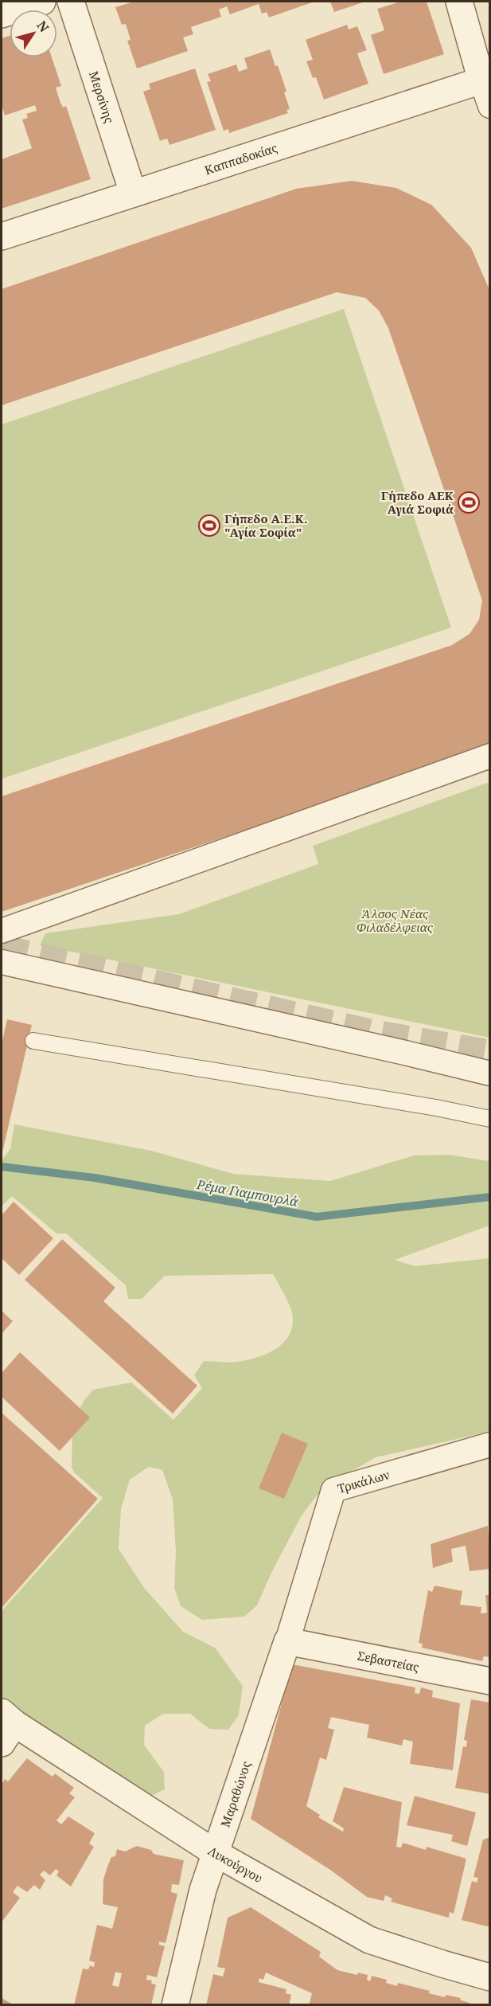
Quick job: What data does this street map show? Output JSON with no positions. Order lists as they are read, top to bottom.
{
  "streets": {
    "street": [
      "Μερσίνης",
      "Καππαδοκίας",
      "Τρικάλων",
      "Σεβαστείας",
      "Μαραθώνος",
      "Λυκούργου"
    ]
  },
  "crossings": [
    ["Μερσίνης", "Καππαδοκίας"],
    ["Τρικάλων", "Σεβαστείας"],
    ["Τρικάλων", "Μαραθώνος"],
    ["Σεβαστείας", "Μαραθώνος"],
    ["Μαραθώνος", "Λυκούργου"]
  ],
  "water": ["Ρέμα Γιαμπουρλά"],
  "parks": ["Άλσος Νέας Φιλαδέλφειας"],
  "places": {
    "sports": ["Γήπεδο ΑΕΚ Αγιά Σοφιά", "Γήπεδο Α.Ε.Κ. \"Αγία Σοφία\""]
  },
  "north": "top right"
}
